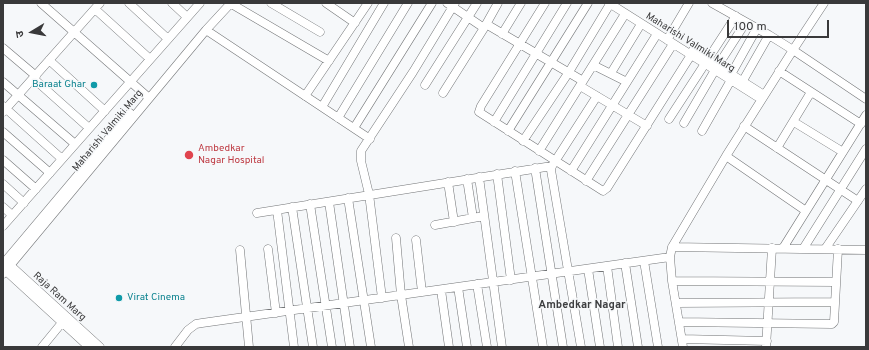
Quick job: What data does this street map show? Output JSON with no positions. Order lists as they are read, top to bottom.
{
  "streets": {
    "street": ["Maharishi Valmiki Marg", "Raja Ram Marg"]
  },
  "crossings": [
    ["Maharishi Valmiki Marg", "Raja Ram Marg"]
  ],
  "districts": ["Ambedkar Nagar"],
  "places": ["Baraat Ghar", "Ambedkar Nagar Hospital", "Virat Cinema"],
  "scale_bar": "100 m",
  "north": "left"
}
